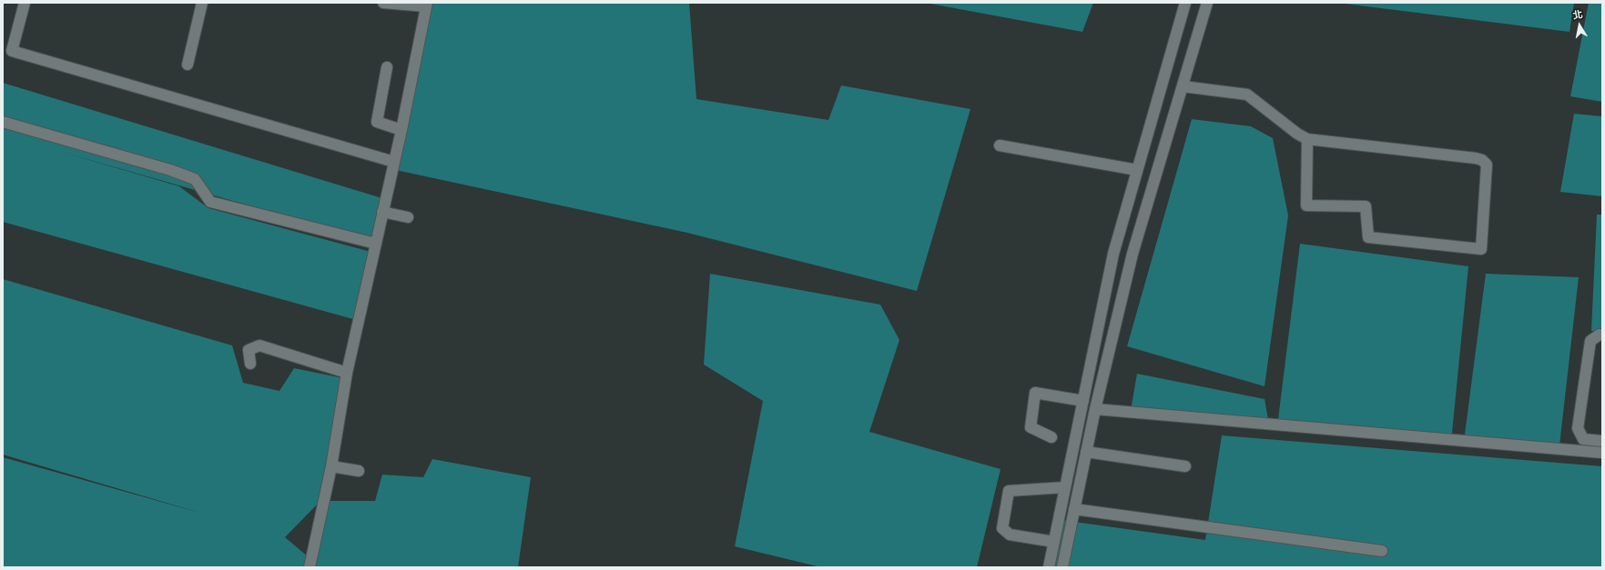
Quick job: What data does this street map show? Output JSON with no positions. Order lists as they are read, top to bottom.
{
  "north": "top"
}
